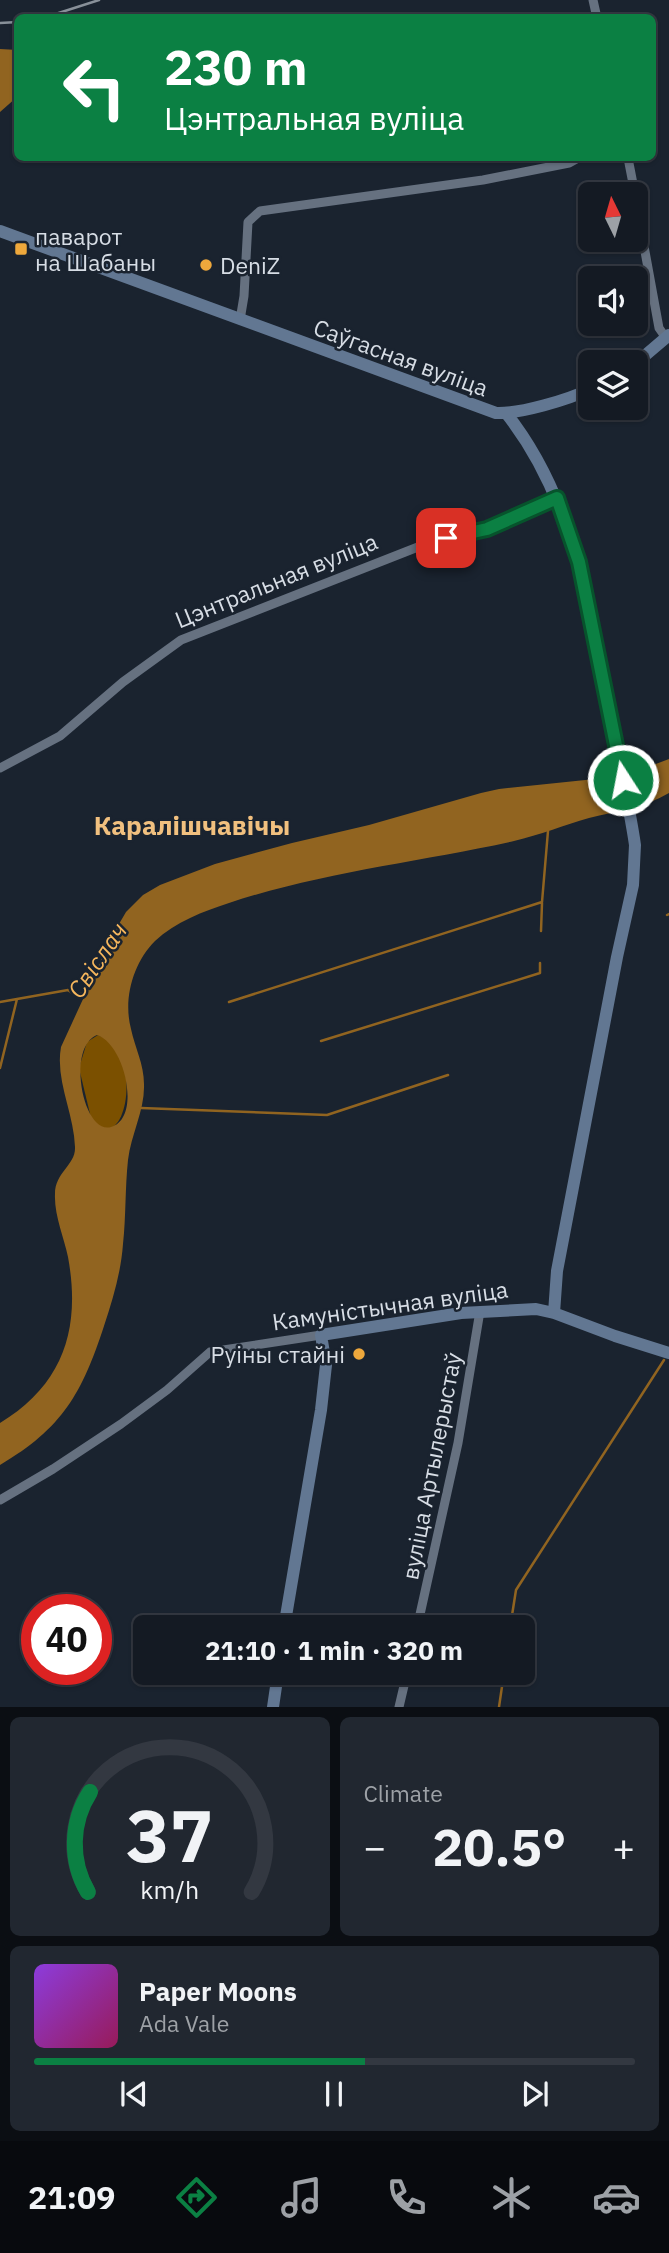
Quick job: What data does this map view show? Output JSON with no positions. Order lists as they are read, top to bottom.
{
  "streets": {
    "street": [
      "Саўгасная вуліца",
      "Цэнтральная вуліца",
      "Камуністычная вуліца",
      "вуліца Артылерыстаў"
    ]
  },
  "crossings": [
    ["Камуністычная вуліца", "вуліца Артылерыстаў"]
  ],
  "districts": ["Каралішчавічы"],
  "water": ["Свіслач"],
  "places": {
    "transit": ["паварот на Шабаны"],
    "other": ["DeniZ", "Руіны стайні"]
  },
  "north": "top",
  "page": {
    "turn": ["230 m", "Цэнтральная вуліца"],
    "limit": "40",
    "trip": "21:10 · 1 min · 320 m",
    "tile": "Climate",
    "heat": ["−", "20.5°", "+"],
    "song": ["Paper Moons", "Ada Vale"],
    "tabs": "21:09",
    "gauge": ["37", "km/h"]
  }
}
